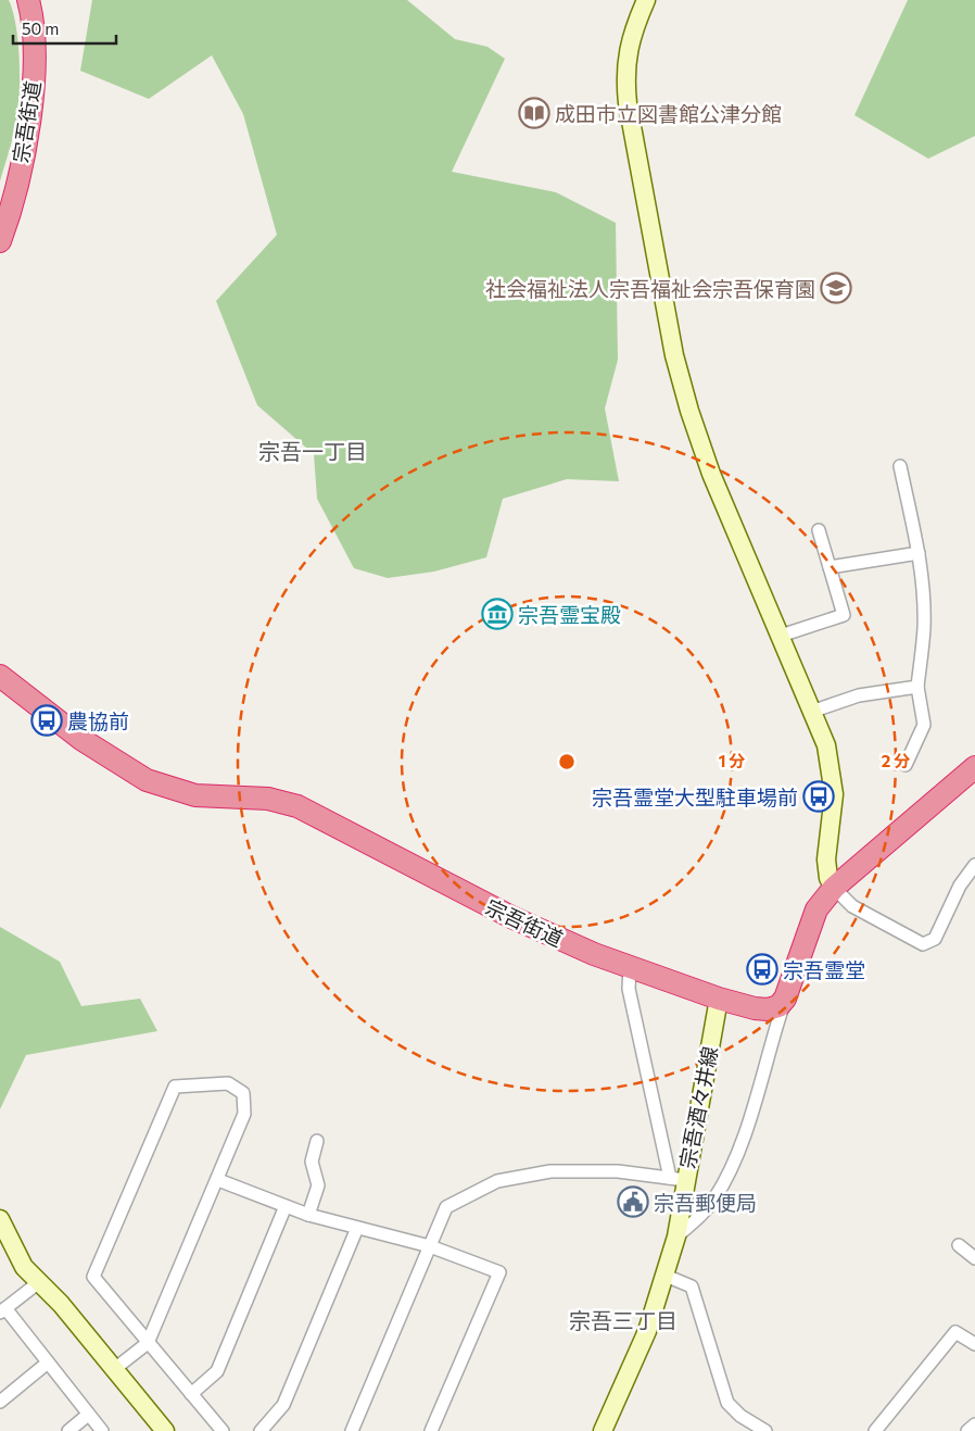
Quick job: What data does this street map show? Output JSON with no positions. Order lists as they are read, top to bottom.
{
  "streets": {
    "highway": ["宗吾街道"],
    "street": ["宗吾酒々井線"]
  },
  "crossings": [
    ["宗吾街道", "宗吾酒々井線"]
  ],
  "districts": ["宗吾一丁目", "宗吾三丁目"],
  "places": {
    "library": ["成田市立図書館公津分館"],
    "school or university": ["社会福祉法人宗吾福祉会宗吾保育園"],
    "museum": ["宗吾霊宝殿"],
    "bus stop": ["農協前", "宗吾霊堂大型駐車場前", "宗吾霊堂"],
    "public building": ["宗吾郵便局"]
  },
  "scale_bar": "50 m",
  "rings": ["1 分", "2 分"]
}
